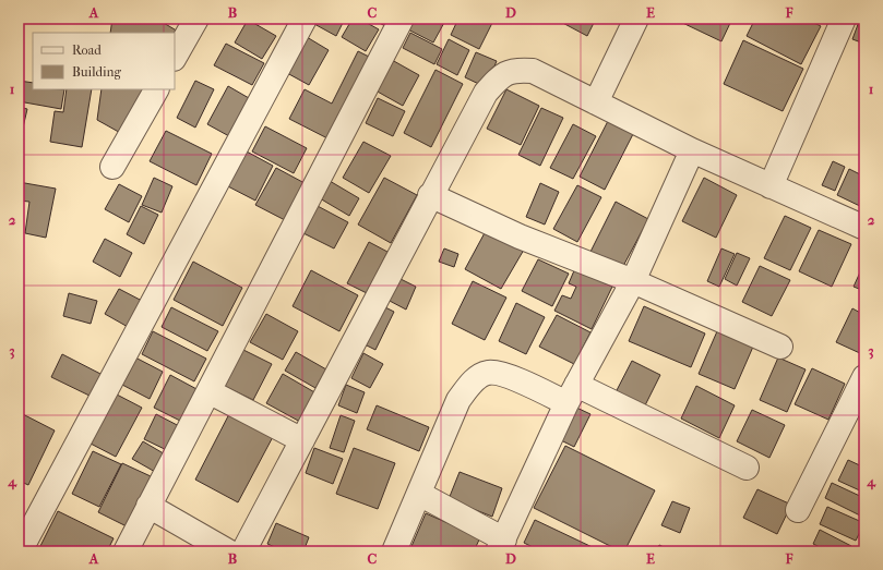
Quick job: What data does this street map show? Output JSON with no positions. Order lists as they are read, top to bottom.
{
  "legend": ["Road", "Building"],
  "grid": {
    "columns": [
      "A",
      "B",
      "C",
      "D",
      "E",
      "F"
    ],
    "rows": [
      "1",
      "2",
      "3",
      "4"
    ]
  }
}
